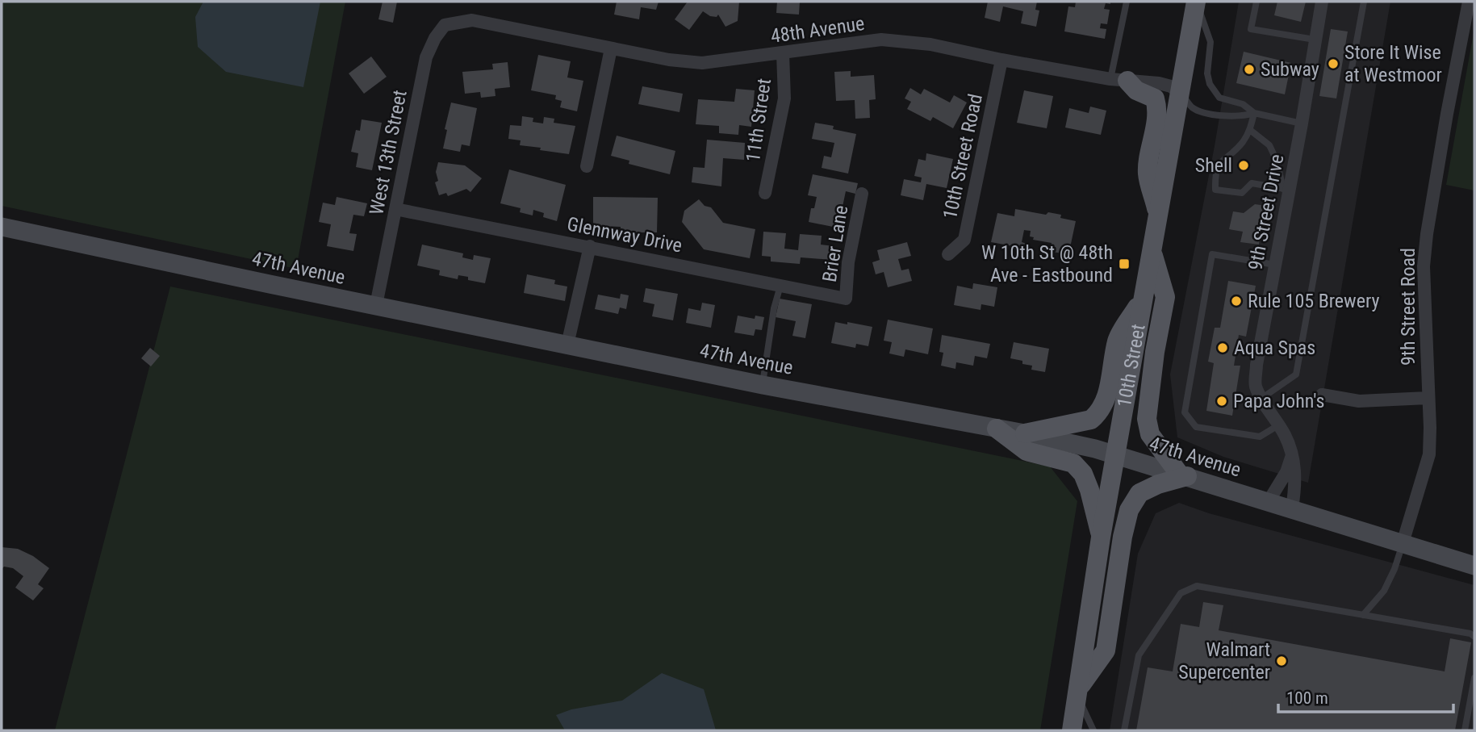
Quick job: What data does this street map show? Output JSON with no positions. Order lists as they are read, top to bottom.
{
  "streets": {
    "main road": ["47th Avenue", "10th Street"],
    "street": [
      "48th Avenue",
      "11th Street",
      "West 13th Street",
      "10th Street Road",
      "9th Street Drive",
      "Glennway Drive",
      "Brier Lane",
      "9th Street Road"
    ]
  },
  "crossings": [
    ["48th Avenue", "11th Street"],
    ["48th Avenue", "West 13th Street"],
    ["48th Avenue", "10th Street Road"],
    ["48th Avenue", "10th Street"],
    ["West 13th Street", "Glennway Drive"],
    ["West 13th Street", "47th Avenue"],
    ["9th Street Drive", "47th Avenue"],
    ["Glennway Drive", "Brier Lane"],
    ["47th Avenue", "9th Street Road"],
    ["47th Avenue", "10th Street"]
  ],
  "places": {
    "other": [
      "Store It Wise at Westmoor",
      "Subway",
      "Shell",
      "Rule 105 Brewery",
      "Aqua Spas",
      "Papa John's",
      "Walmart Supercenter"
    ],
    "transit": ["W 10th St @ 48th Ave - Eastbound"]
  },
  "scale_bar": "100 m"
}
